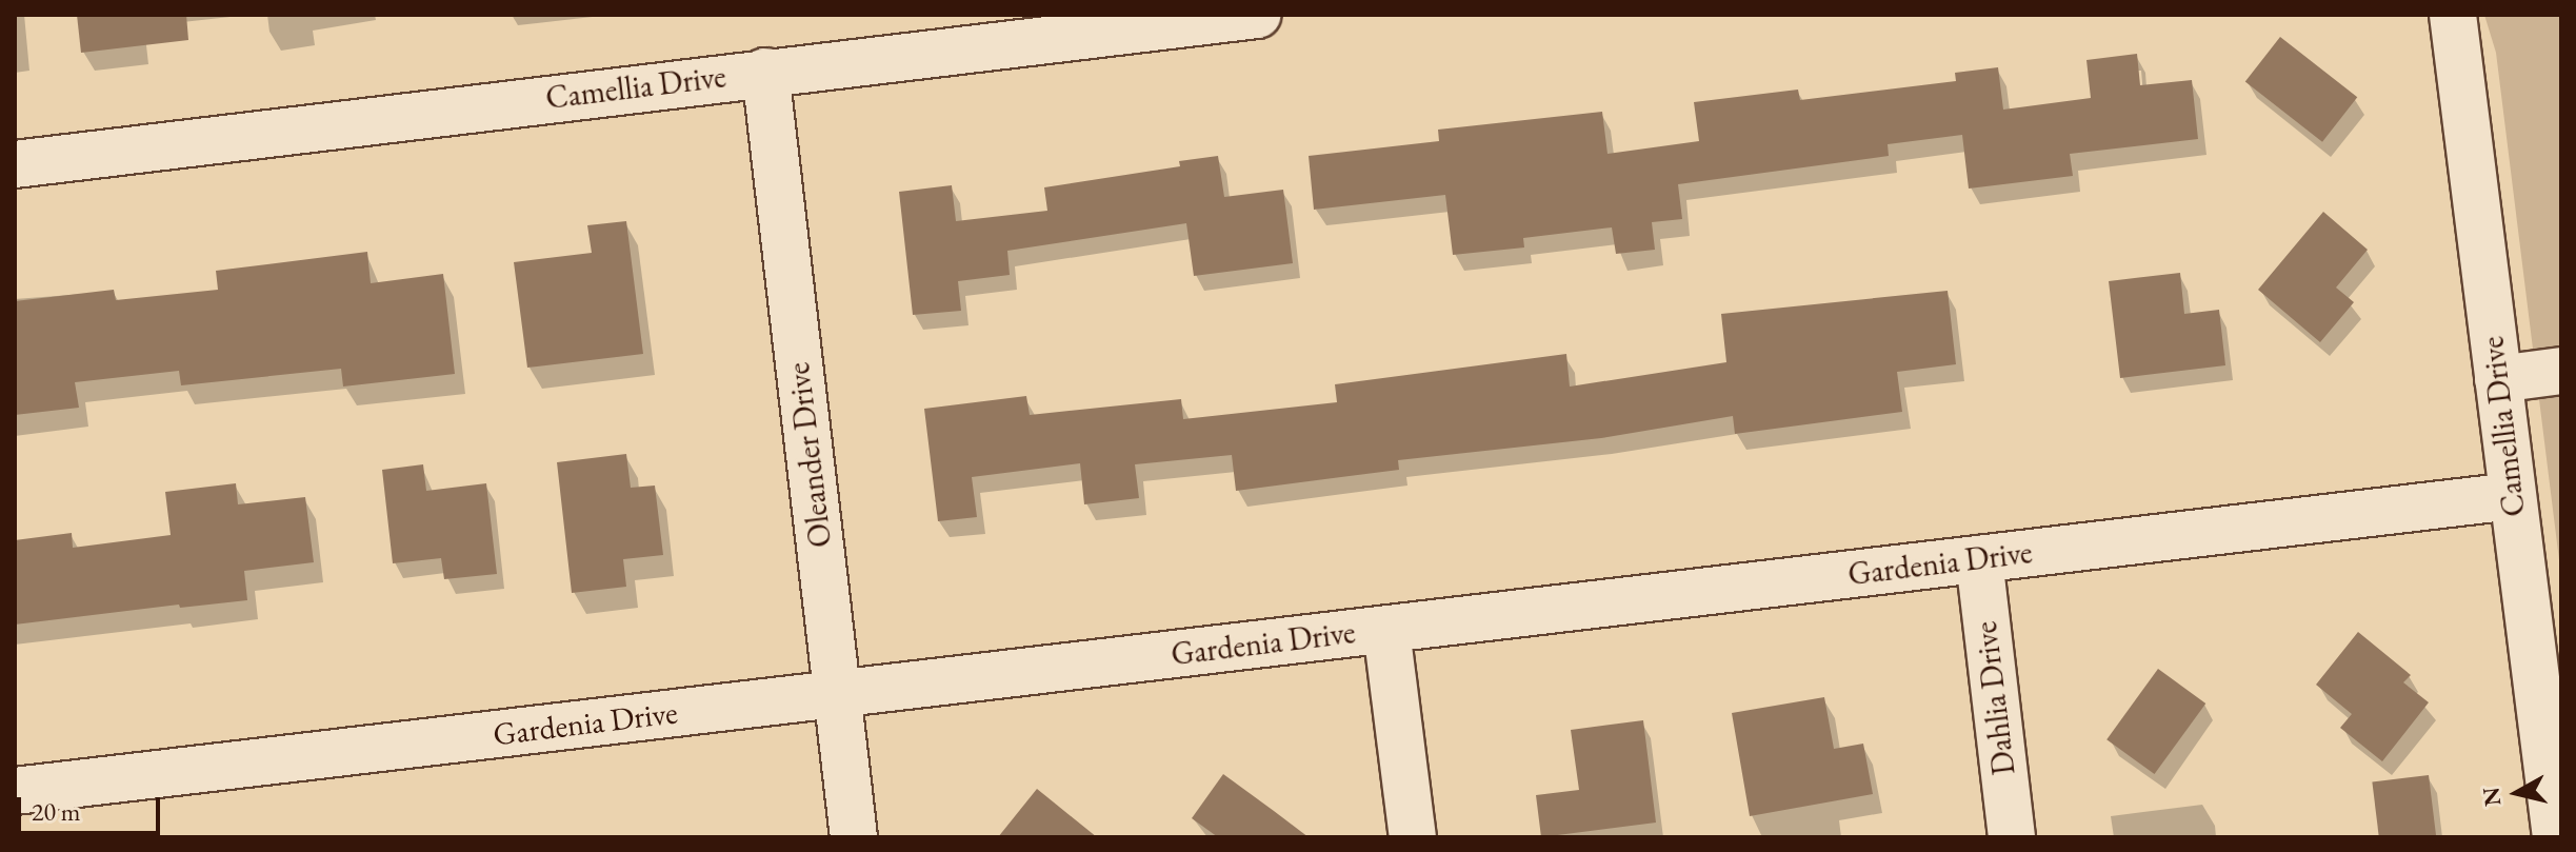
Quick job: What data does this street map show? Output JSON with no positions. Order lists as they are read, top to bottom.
{
  "streets": {
    "street": [
      "Camellia Drive",
      "Oleander Drive",
      "Gardenia Drive",
      "Dahlia Drive"
    ]
  },
  "crossings": [
    ["Camellia Drive", "Oleander Drive"],
    ["Camellia Drive", "Gardenia Drive"],
    ["Oleander Drive", "Gardenia Drive"],
    ["Gardenia Drive", "Dahlia Drive"]
  ],
  "scale_bar": "20 m",
  "north": "left"
}
